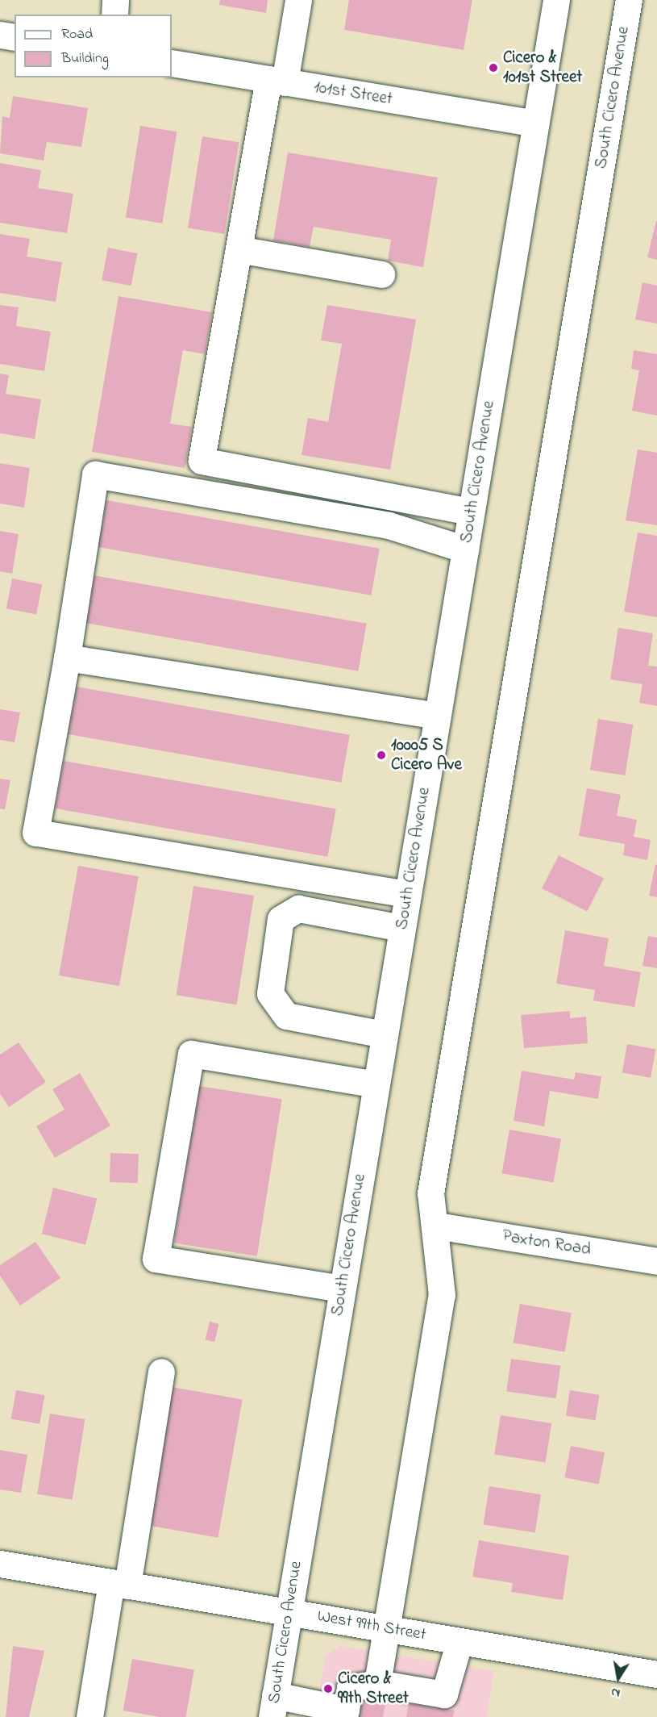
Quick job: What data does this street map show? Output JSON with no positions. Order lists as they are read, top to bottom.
{
  "streets": {
    "street": [
      "101st Street",
      "South Cicero Avenue",
      "Paxton Road",
      "West 99th Street"
    ]
  },
  "crossings": [
    ["101st Street", "South Cicero Avenue"],
    ["South Cicero Avenue", "Paxton Road"],
    ["South Cicero Avenue", "West 99th Street"]
  ],
  "places": ["Cicero & 101st Street", "10005 S Cicero Ave", "Cicero & 99th Street"],
  "legend": ["Road", "Building"],
  "north": "bottom"
}
